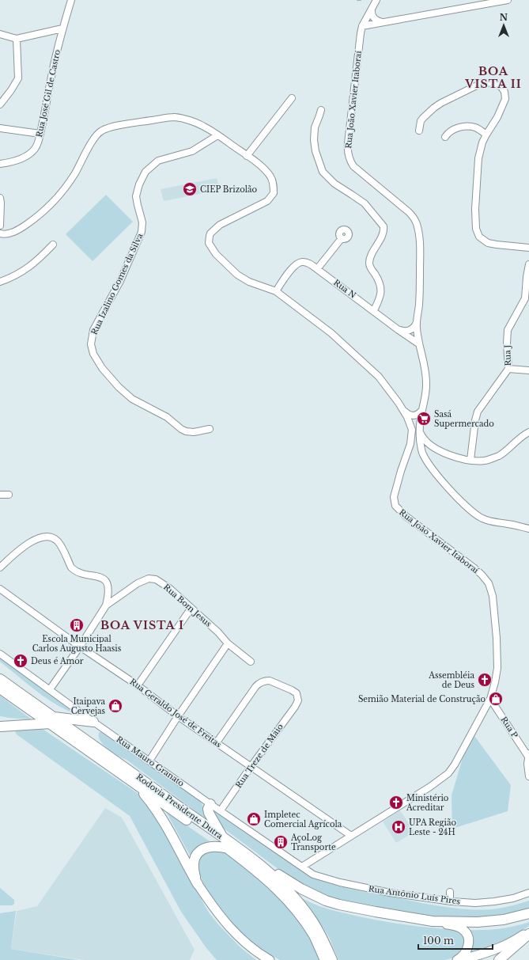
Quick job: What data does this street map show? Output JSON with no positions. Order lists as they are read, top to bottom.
{
  "streets": {
    "highway": ["Rodovia Presidente Dutra"],
    "street": [
      "Rua José Gil de Castro",
      "Rua João Xavier Itaboraí",
      "Rua Izalino Gomes da Silva",
      "Rua N",
      "Rua J",
      "Rua Bom Jesus",
      "Rua Geraldo José de Freitas",
      "Rua P",
      "Rua Treze de Maio",
      "Rua Mauro Granato",
      "Rua Antônio Luís Pires"
    ]
  },
  "crossings": [
    ["Rua João Xavier Itaboraí", "Rua N"],
    ["Rua João Xavier Itaboraí", "Rua Geraldo José de Freitas"],
    ["Rua João Xavier Itaboraí", "Rua P"],
    ["Rua João Xavier Itaboraí", "Rua Mauro Granato"],
    ["Rua João Xavier Itaboraí", "Rua Antônio Luís Pires"],
    ["Rua Bom Jesus", "Rua Geraldo José de Freitas"],
    ["Rua Bom Jesus", "Rua Mauro Granato"],
    ["Rua Geraldo José de Freitas", "Rua Treze de Maio"],
    ["Rua Treze de Maio", "Rua Mauro Granato"],
    ["Rua Mauro Granato", "Rua Antônio Luís Pires"]
  ],
  "districts": ["BOA VISTA II", "BOA VISTA I"],
  "places": {
    "school or university": ["CIEP Brizolão"],
    "supermarket": ["Sasá Supermercado"],
    "building": ["Escola Municipal Carlos Augusto Haasis", "AçoLog Transporte"],
    "church": ["Deus é Amor", "Assembléia de Deus", "Ministério Acreditar"],
    "shop": ["Semião Material de Construção", "Itaipava Cervejas", "Impletec Comercial Agrícola"],
    "hospital": ["UPA Região Leste - 24H"]
  },
  "scale_bar": "100 m",
  "north": "top"
}
